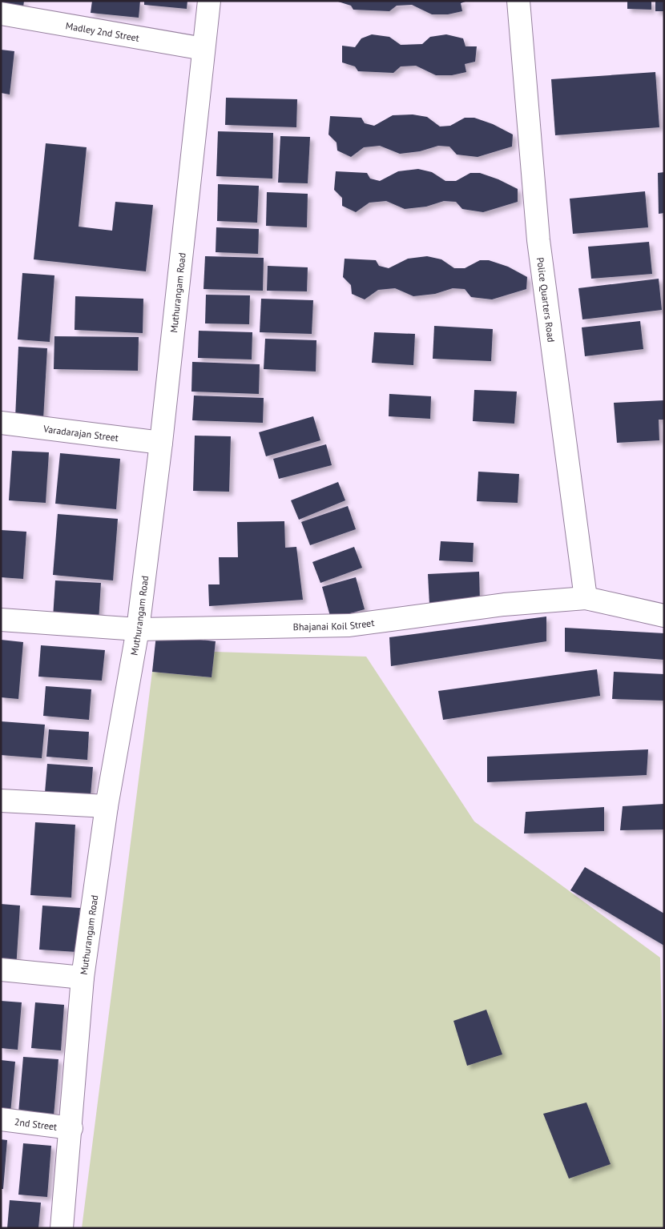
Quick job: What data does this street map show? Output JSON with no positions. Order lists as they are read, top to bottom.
{
  "streets": {
    "street": [
      "Madley 2nd Street",
      "Muthurangam Road",
      "Police Quarters Road",
      "Varadarajan Street",
      "Bhajanai Koil Street",
      "2nd Street"
    ]
  },
  "crossings": [
    ["Madley 2nd Street", "Muthurangam Road"],
    ["Muthurangam Road", "Varadarajan Street"],
    ["Muthurangam Road", "Bhajanai Koil Street"],
    ["Muthurangam Road", "2nd Street"],
    ["Police Quarters Road", "Bhajanai Koil Street"]
  ]
}
